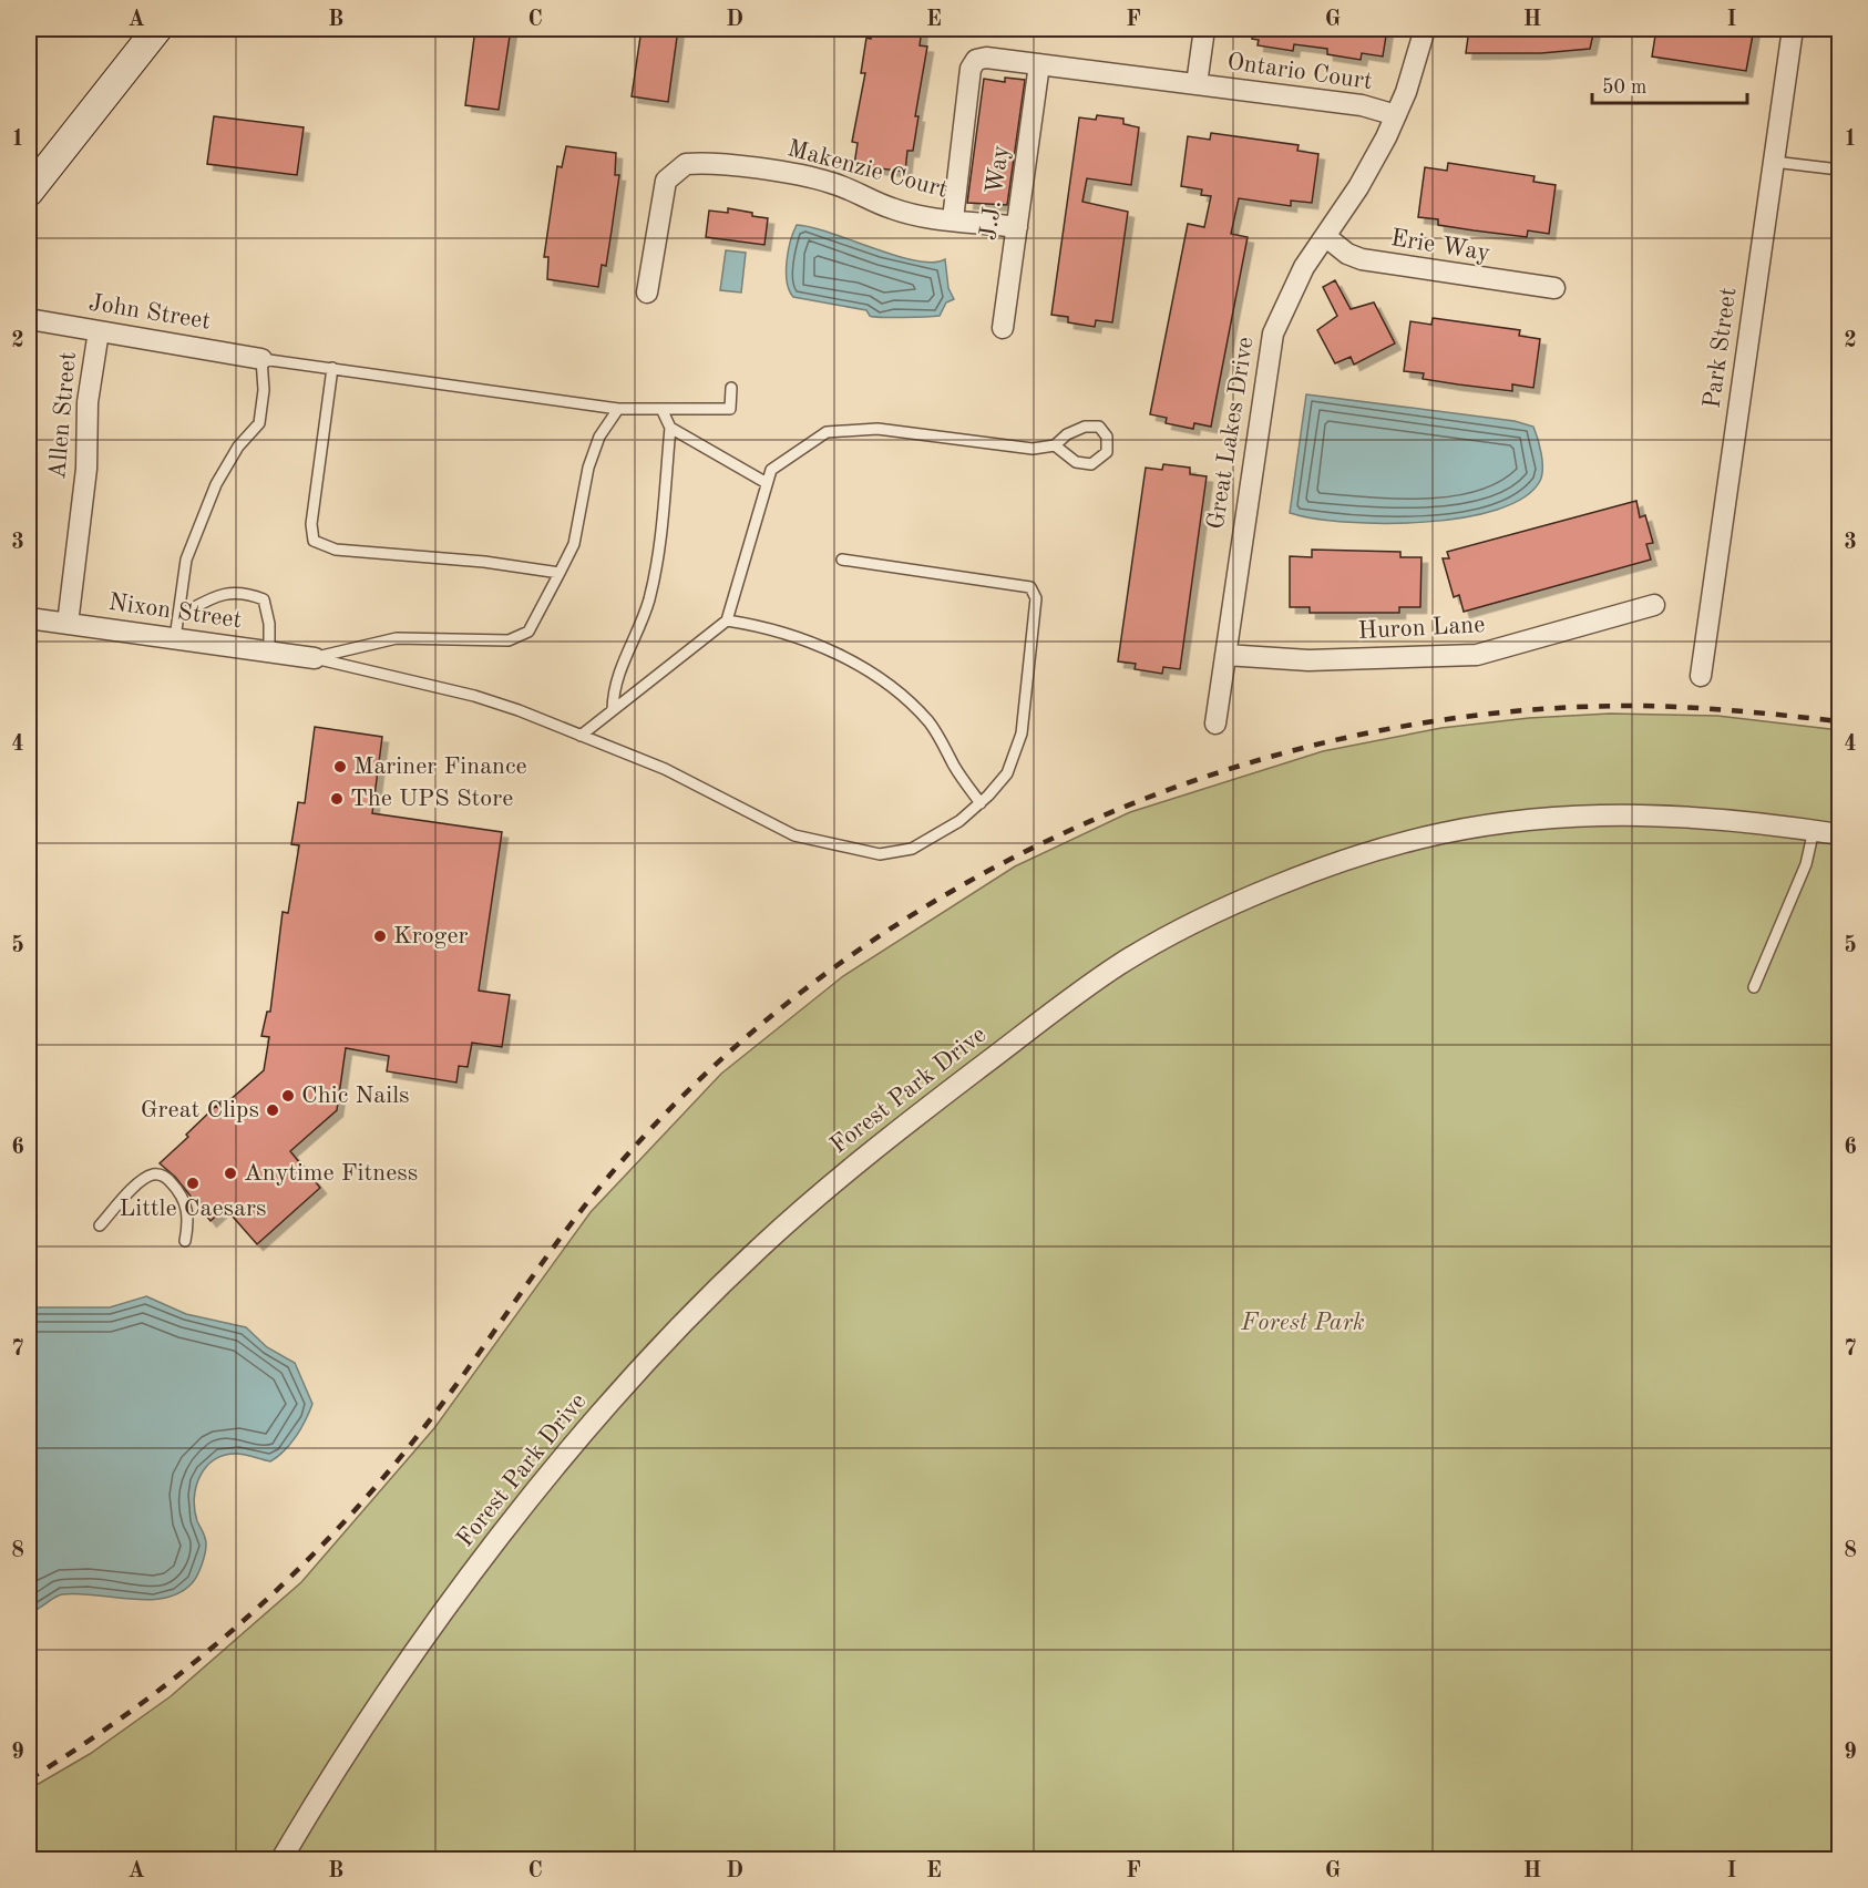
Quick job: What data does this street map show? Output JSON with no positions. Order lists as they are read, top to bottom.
{
  "streets": {
    "street": [
      "Ontario Court",
      "Makenzie Court",
      "J.J. Way",
      "Erie Way",
      "John Street",
      "Park Street",
      "Allen Street",
      "Great Lakes Drive",
      "Nixon Street",
      "Huron Lane",
      "Forest Park Drive"
    ]
  },
  "crossings": [
    ["Ontario Court", "J.J. Way"],
    ["Ontario Court", "Great Lakes Drive"],
    ["Makenzie Court", "J.J. Way"],
    ["Erie Way", "Great Lakes Drive"],
    ["John Street", "Allen Street"],
    ["Allen Street", "Nixon Street"],
    ["Great Lakes Drive", "Huron Lane"]
  ],
  "parks": ["Forest Park"],
  "places": [
    "Mariner Finance",
    "The UPS Store",
    "Kroger",
    "Chic Nails",
    "Great Clips",
    "Anytime Fitness",
    "Little Caesars"
  ],
  "scale_bar": "50 m",
  "grid": {
    "columns": [
      "A",
      "B",
      "C",
      "D",
      "E",
      "F",
      "G",
      "H",
      "I"
    ],
    "rows": [
      "1",
      "2",
      "3",
      "4",
      "5",
      "6",
      "7",
      "8",
      "9"
    ]
  }
}
